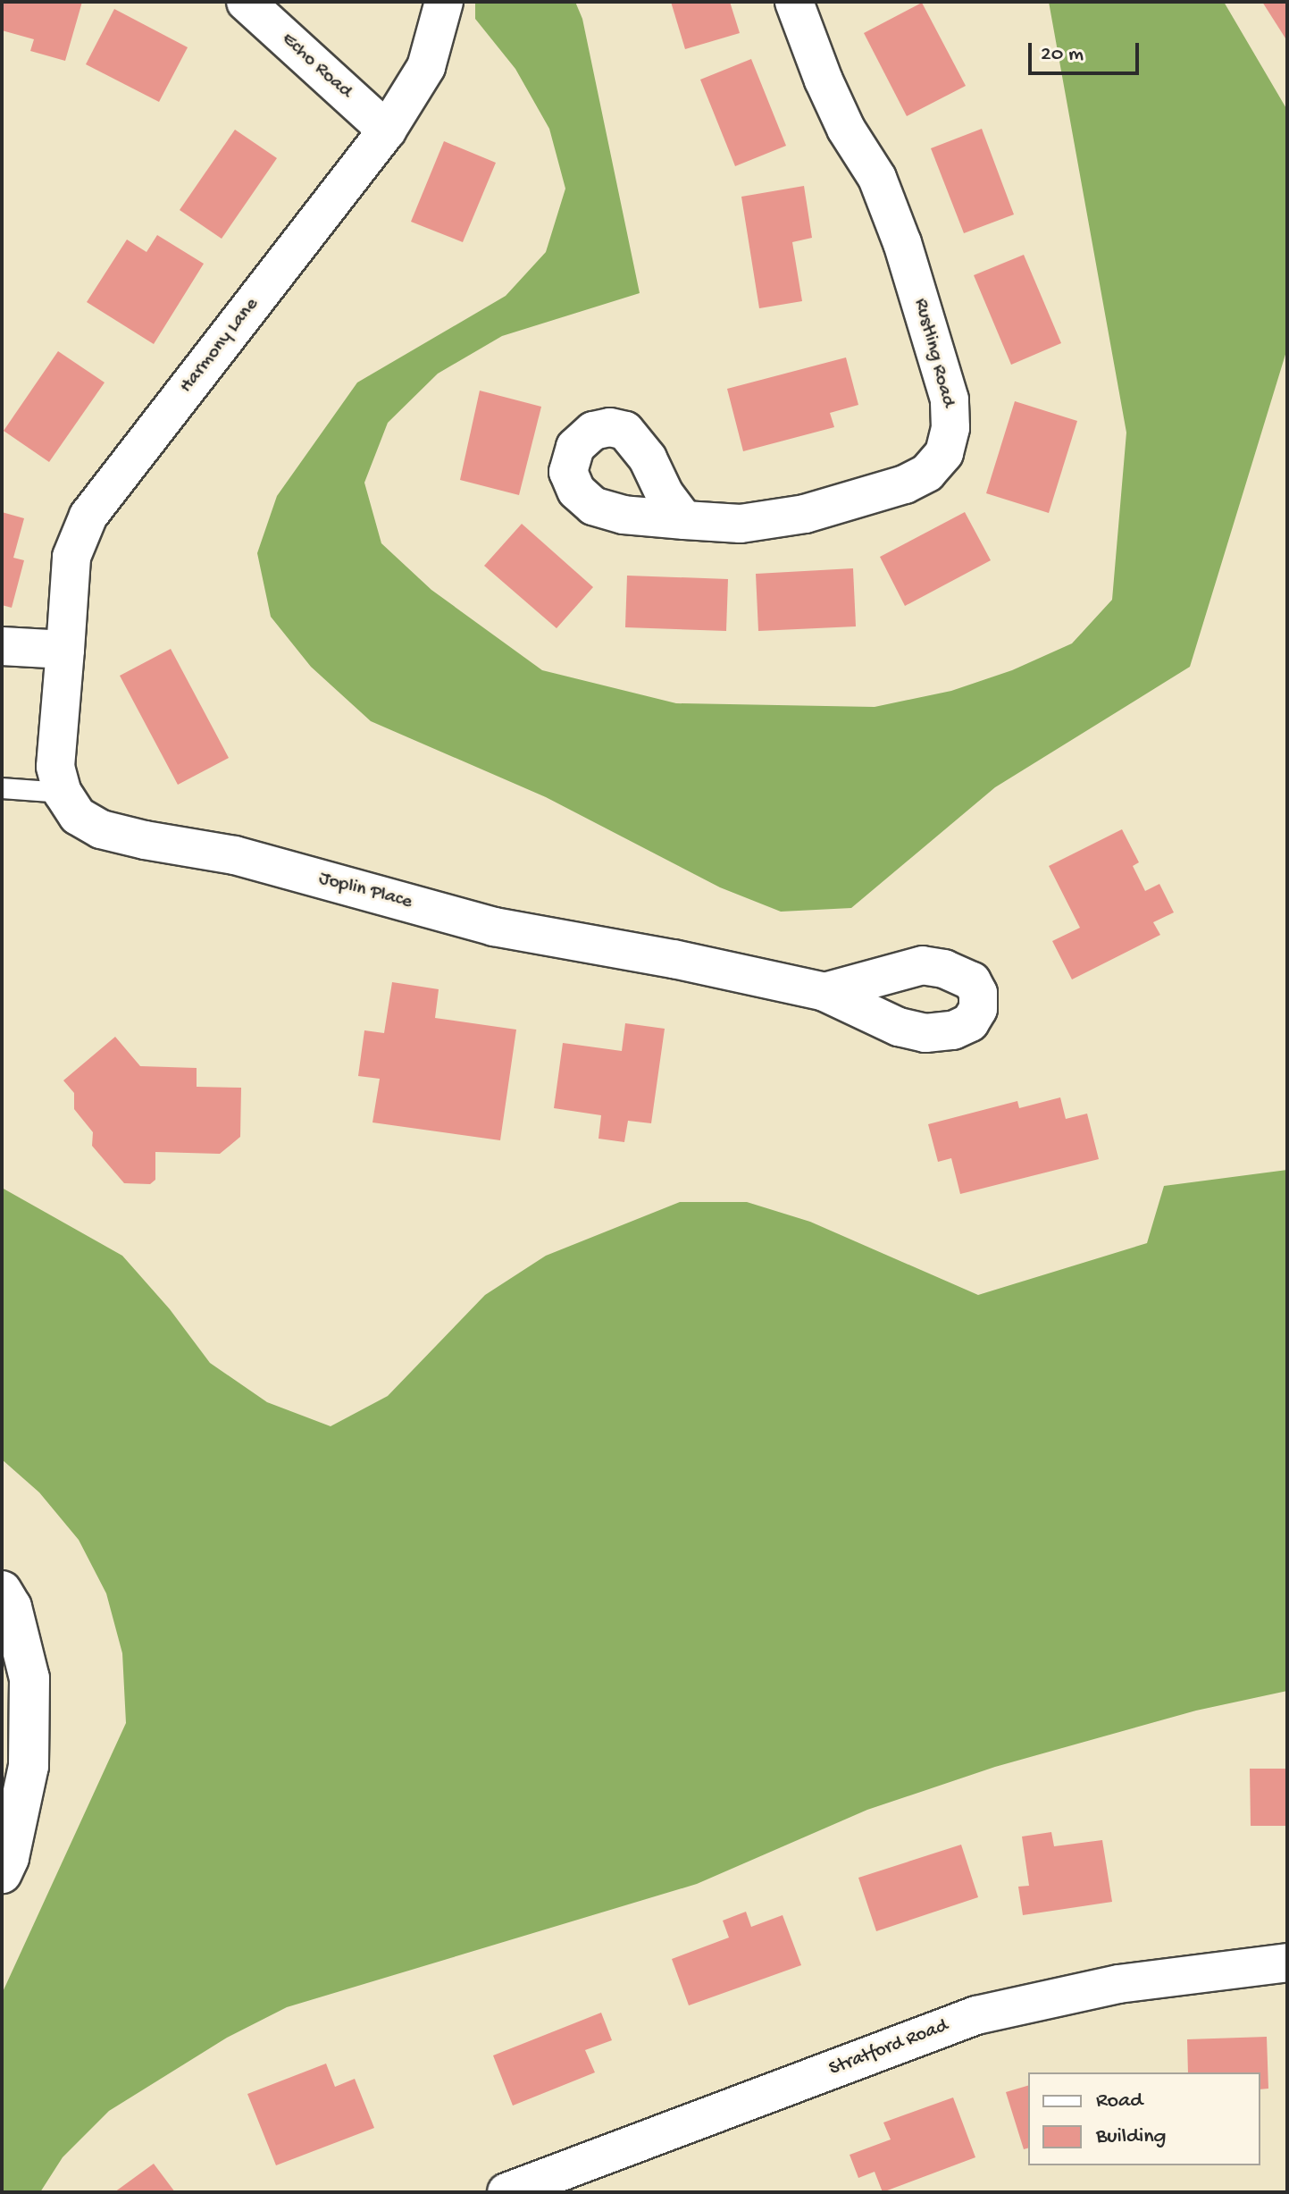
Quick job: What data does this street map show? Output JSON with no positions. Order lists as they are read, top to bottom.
{
  "streets": {
    "street": [
      "Echo Road",
      "Harmony Lane",
      "Rustling Road",
      "Joplin Place",
      "Stratford Road"
    ]
  },
  "crossings": [
    ["Echo Road", "Harmony Lane"],
    ["Harmony Lane", "Joplin Place"]
  ],
  "legend": ["Road", "Building"],
  "scale_bar": "20 m"
}
